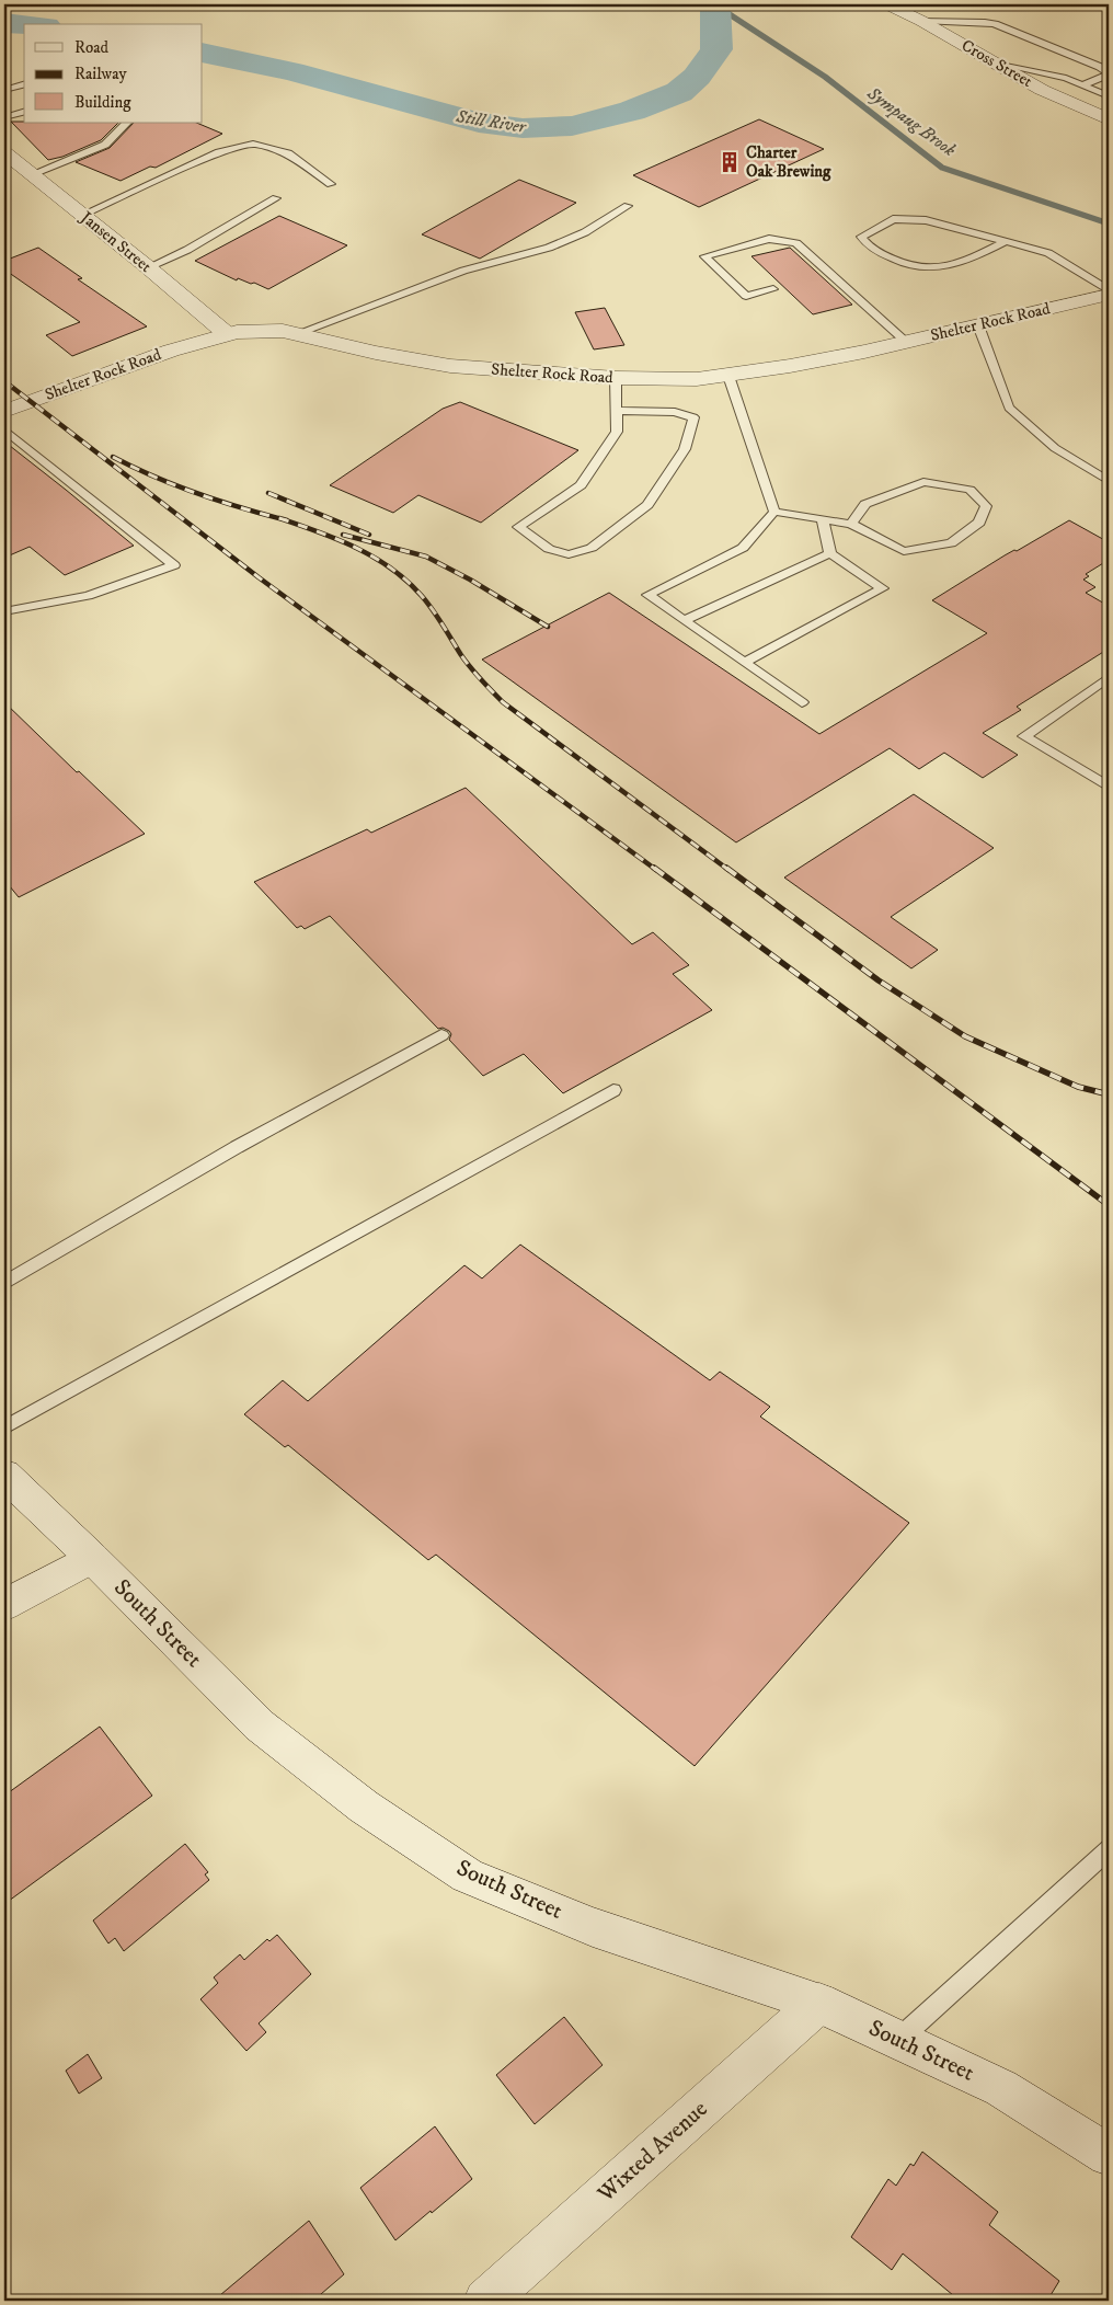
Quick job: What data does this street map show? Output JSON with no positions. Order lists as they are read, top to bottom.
{
  "streets": {
    "street": [
      "Cross Street",
      "Jansen Street",
      "Shelter Rock Road",
      "South Street",
      "Wixted Avenue"
    ]
  },
  "crossings": [
    ["Jansen Street", "Shelter Rock Road"],
    ["South Street", "Wixted Avenue"]
  ],
  "water": ["Still River", "Sympaug Brook"],
  "places": {
    "building": ["Charter Oak Brewing"]
  },
  "legend": ["Road", "Railway", "Building"]
}
